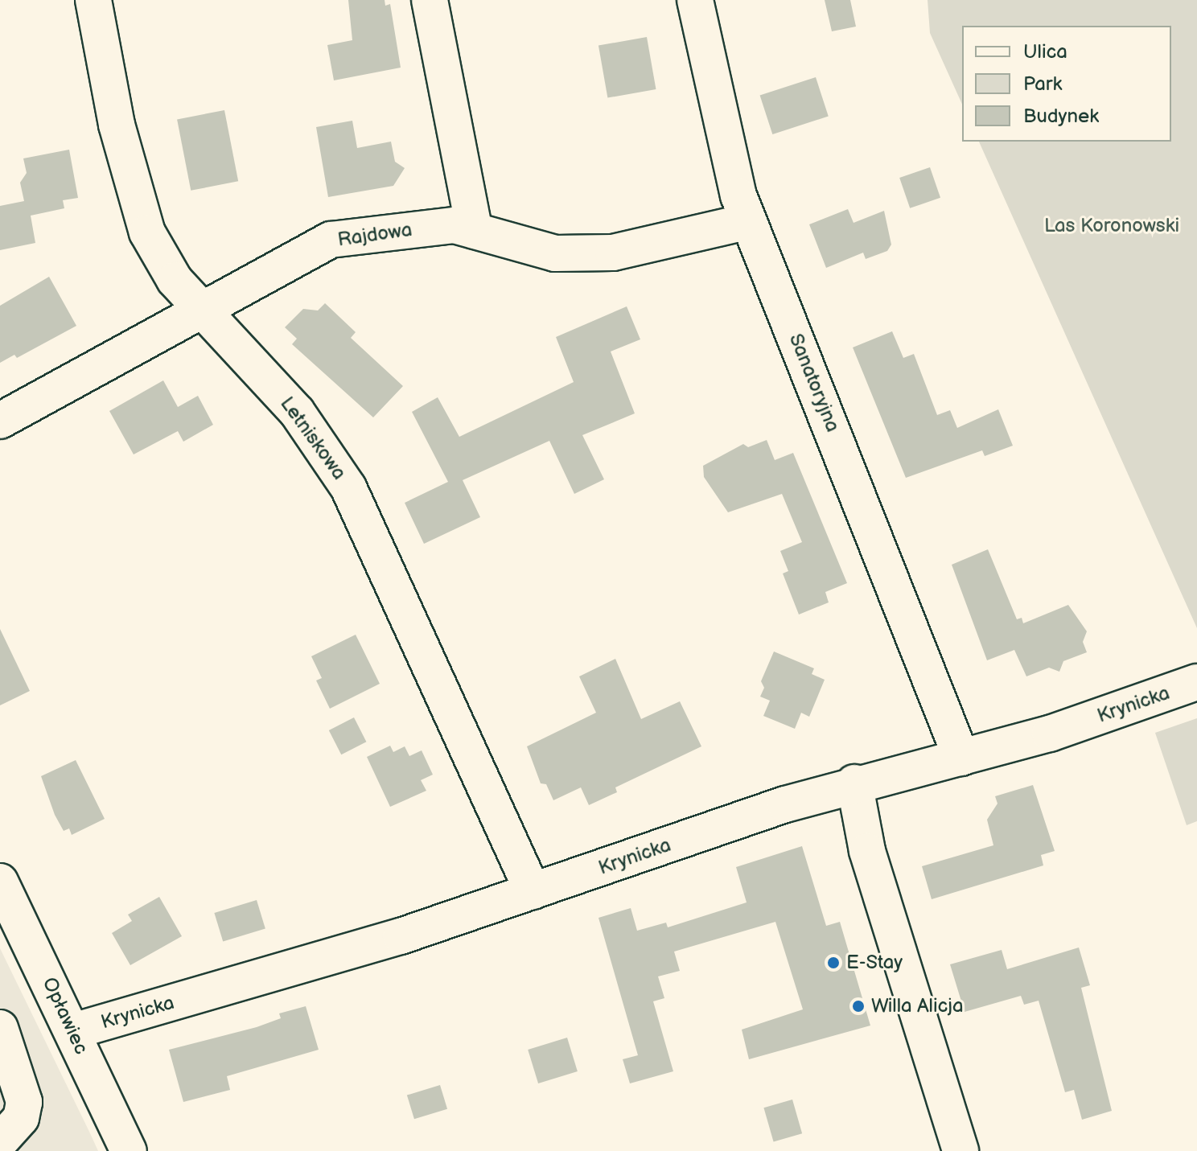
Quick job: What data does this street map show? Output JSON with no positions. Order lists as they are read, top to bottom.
{
  "streets": {
    "street": [
      "Rajdowa",
      "Sanatoryjna",
      "Letniskowa",
      "Krynicka",
      "Opławiec"
    ]
  },
  "crossings": [
    ["Rajdowa", "Sanatoryjna"],
    ["Rajdowa", "Letniskowa"],
    ["Sanatoryjna", "Krynicka"],
    ["Letniskowa", "Krynicka"],
    ["Krynicka", "Opławiec"]
  ],
  "parks": ["Las Koronowski"],
  "places": ["E-Stay", "Willa Alicja"],
  "legend": ["Ulica", "Park", "Budynek"]
}
